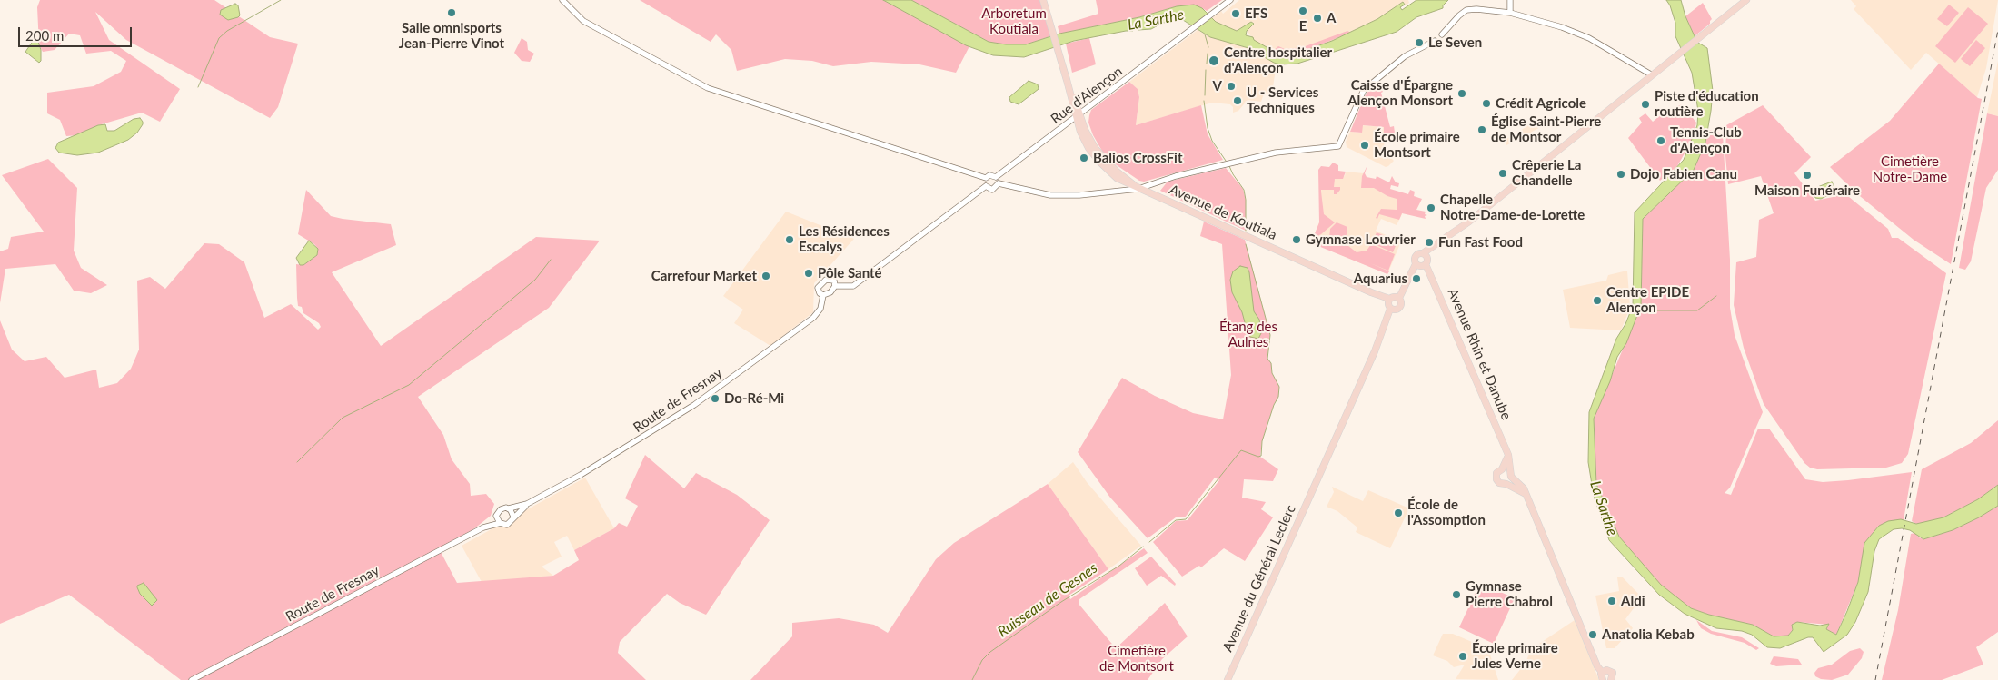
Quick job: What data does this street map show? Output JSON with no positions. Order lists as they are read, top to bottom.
{
  "streets": {
    "main road": ["Avenue de Koutiala", "Avenue Rhin et Danube", "Avenue du Général Leclerc"],
    "street": ["Rue d'Alençon", "Route de Fresnay"]
  },
  "crossings": [
    ["Rue d'Alençon", "Avenue de Koutiala"],
    ["Avenue de Koutiala", "Avenue du Général Leclerc"]
  ],
  "water": ["La Sarthe", "Ruisseau de Gesnes"],
  "parks": [
    "Arboretum Koutiala",
    "Cimetière Notre-Dame",
    "Étang des Aulnes",
    "Cimetière de Montsort"
  ],
  "places": [
    "E",
    "Salle omnisports Jean-Pierre Vinot",
    "EFS",
    "A",
    "Le Seven",
    "Centre hospitalier d'Alençon",
    "V",
    "Caisse d'Épargne Alençon Monsort",
    "U - Services Techniques",
    "Crédit Agricole",
    "Piste d'éducation routière",
    "Église Saint-Pierre de Montsor",
    "Tennis-Club d'Alençon",
    "École primaire Montsort",
    "Balios CrossFit",
    "Crêperie La Chandelle",
    "Dojo Fabien Canu",
    "Maison Funéraire",
    "Chapelle Notre-Dame-de-Lorette",
    "Les Résidences Escalys",
    "Gymnase Louvrier",
    "Fun Fast Food",
    "Pôle Santé",
    "Carrefour Market",
    "Aquarius",
    "Centre EPIDE Alençon",
    "Do-Ré-Mi",
    "École de l'Assomption",
    "Gymnase Pierre Chabrol",
    "Aldi",
    "Anatolia Kebab",
    "École primaire Jules Verne"
  ],
  "scale_bar": "200 m"
}
